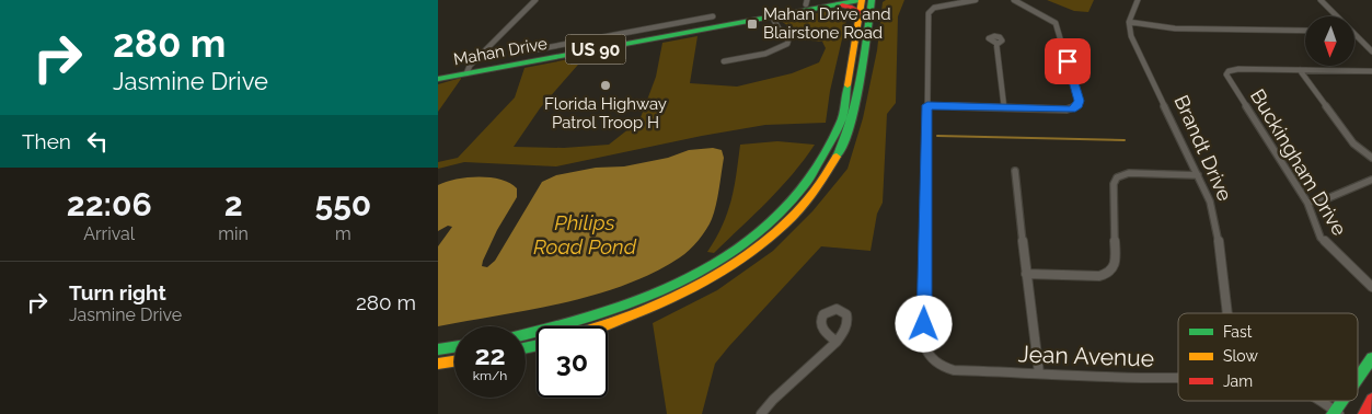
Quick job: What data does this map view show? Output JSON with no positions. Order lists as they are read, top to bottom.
{
  "streets": {
    "main road": ["US 90", "Mahan Drive"],
    "street": ["Brandt Drive", "Buckingham Drive", "Jean Avenue"]
  },
  "water": ["Philips Road Pond"],
  "places": {
    "transit": ["Mahan Drive and Blairstone Road"],
    "other": ["Florida Highway Patrol Troop H"]
  },
  "legend": ["Fast", "Slow", "Jam"],
  "north": "bottom",
  "page": {
    "turn": ["280 m", "Jasmine Drive"],
    "then": "Then",
    "eta": [
      "22:06",
      "Arrival",
      "2",
      "min",
      "550",
      "m"
    ],
    "list": [
      {
        "name": "Turn right",
        "note": "Jasmine Drive",
        "value": "280 m"
      }
    ],
    "speed": "22 km/h",
    "limit": "30"
  }
}
